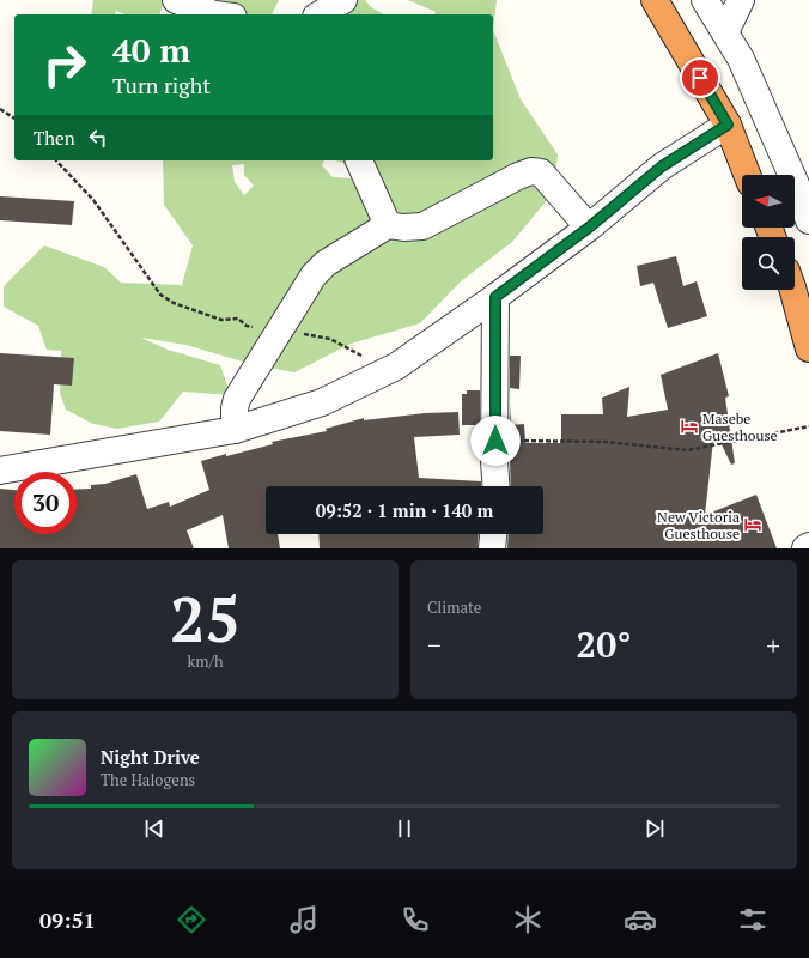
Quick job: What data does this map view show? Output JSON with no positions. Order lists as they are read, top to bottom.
{
  "places": {
    "hotel": ["Masebe Guesthouse", "New Victoria Guesthouse"]
  },
  "north": "left",
  "page": {
    "turn": ["40 m", "Turn right"],
    "then": "Then",
    "limit": "30",
    "trip": "09:52 · 1 min · 140 m",
    "tile": [
      ["25", "km/h"],
      "Climate"
    ],
    "heat": ["−", "20°", "+"],
    "song": ["Night Drive", "The Halogens"],
    "tabs": "09:51"
  }
}
